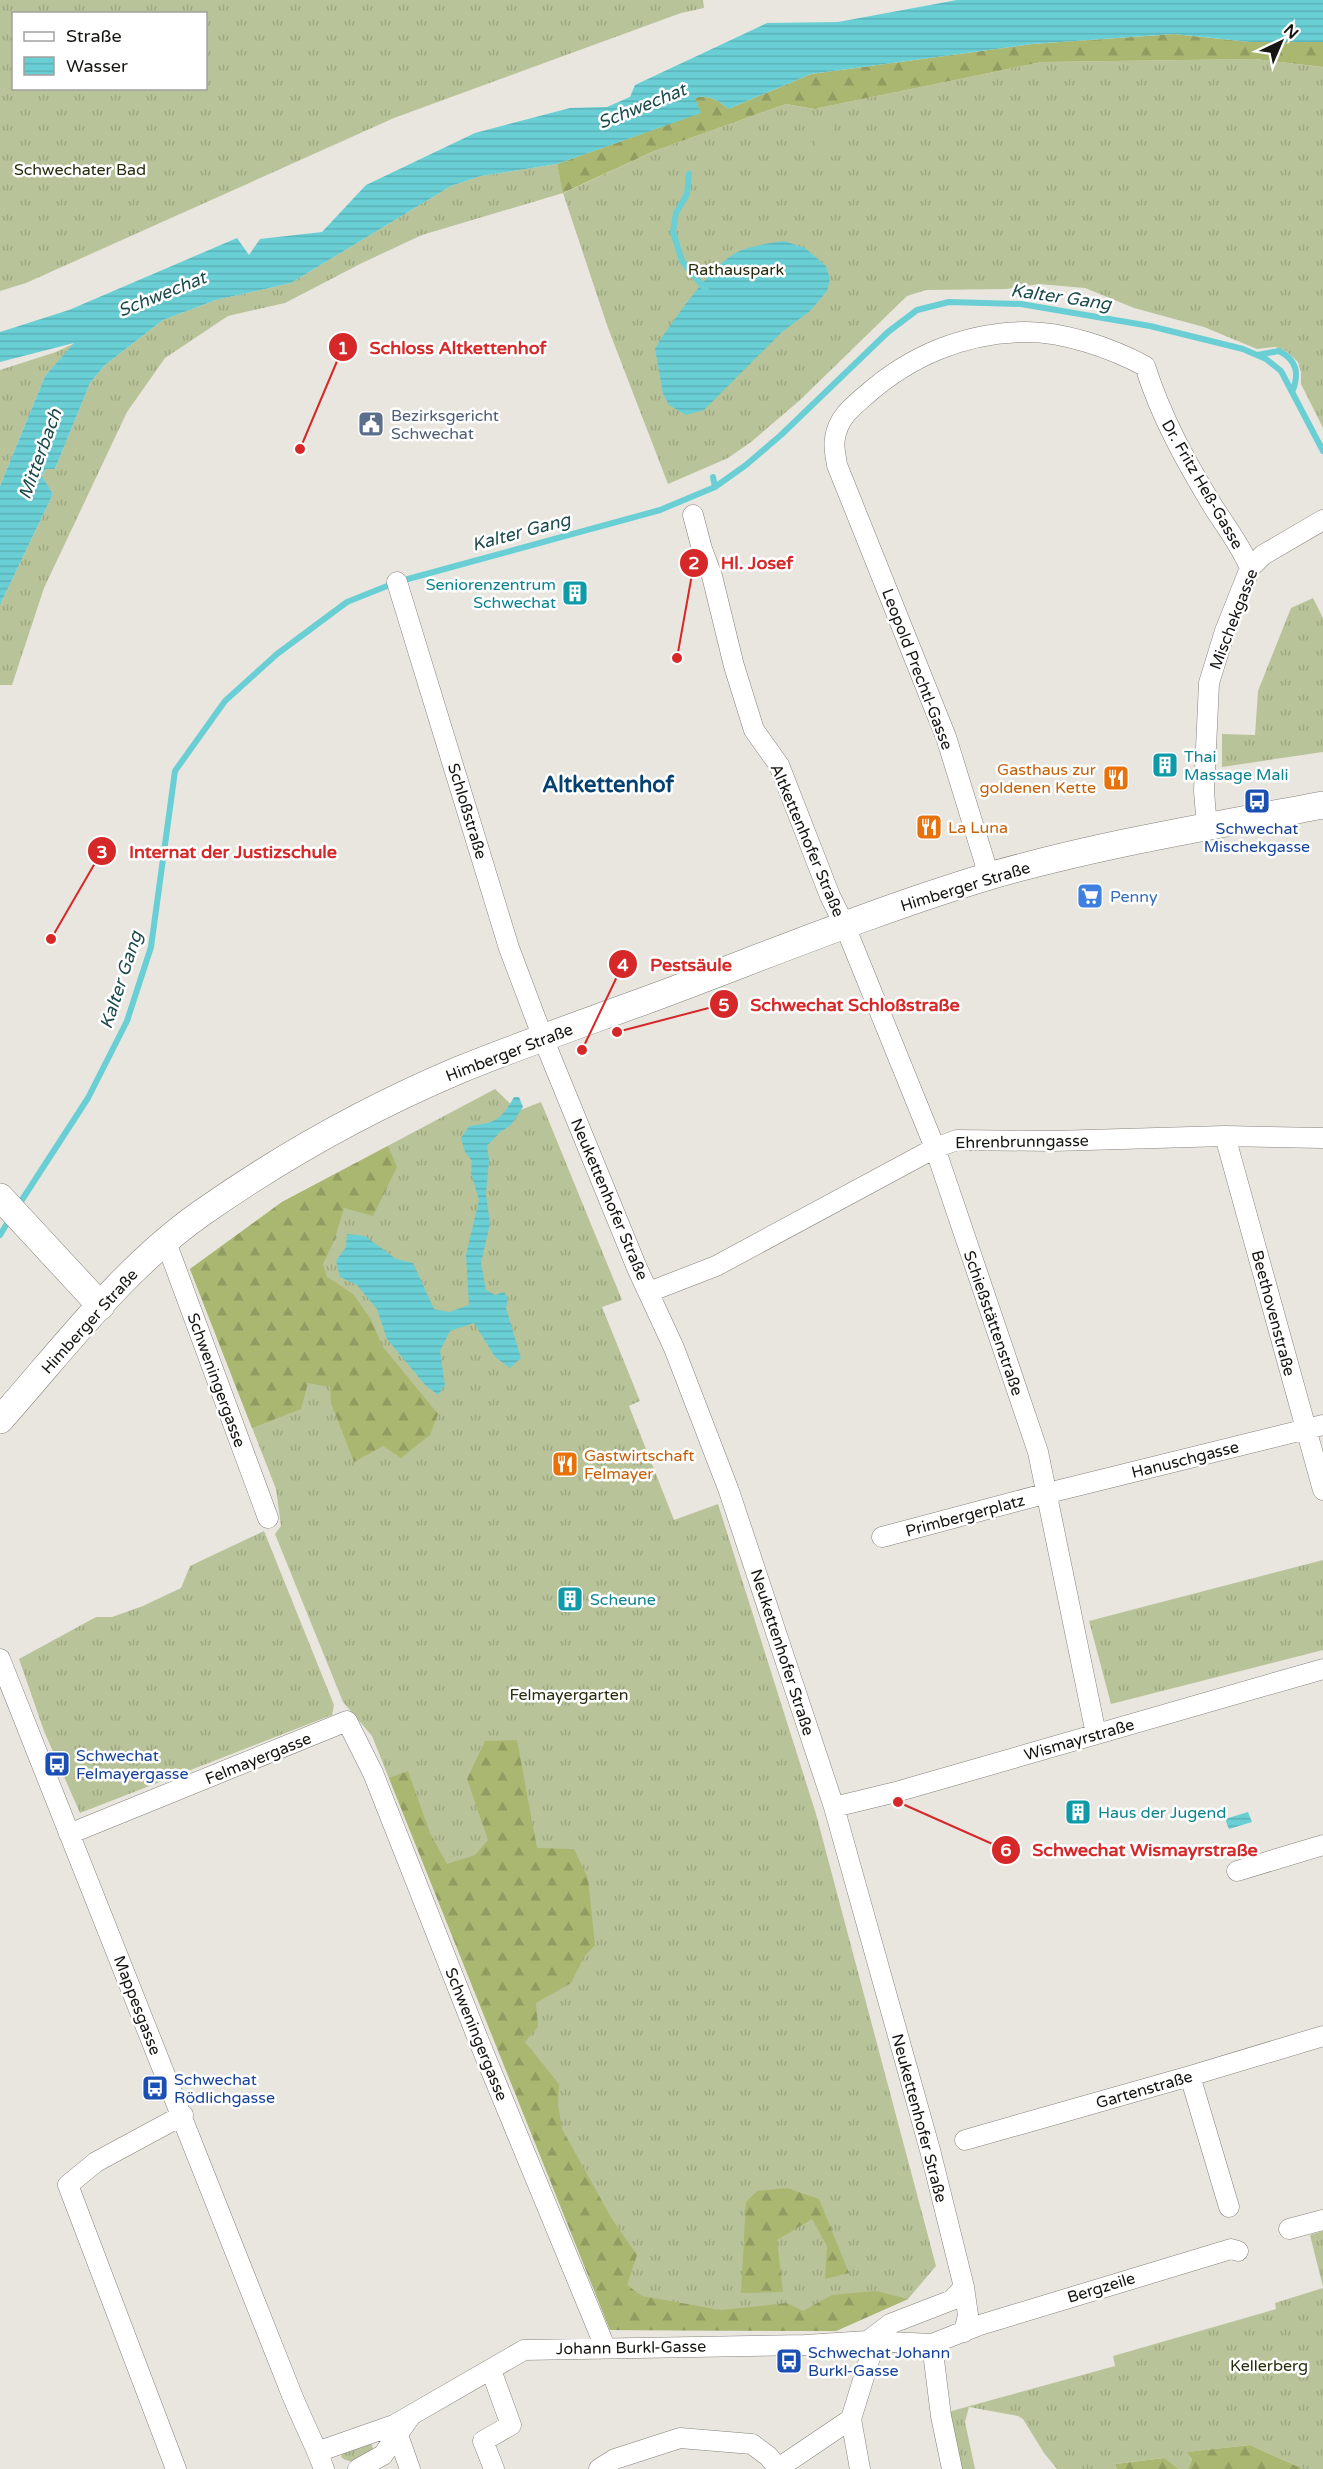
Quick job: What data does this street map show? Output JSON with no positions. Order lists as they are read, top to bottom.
{
  "streets": {
    "main road": ["Himberger Straße"],
    "street": [
      "Dr. Fritz Heß-Gasse",
      "Mischekgasse",
      "Leopold Prechtl-Gasse",
      "Schloßstraße",
      "Altkettenhofer Straße",
      "Ehrenbrunngasse",
      "Neukettenhofer Straße",
      "Beethovenstraße",
      "Schießstättenstraße",
      "Schweningergasse",
      "Hanuschgasse",
      "Primbergerplatz",
      "Wismayrstraße",
      "Felmayergasse",
      "Mappesgasse",
      "Gartenstraße",
      "Bergzeile",
      "Johann Burkl-Gasse"
    ]
  },
  "crossings": [
    ["Dr. Fritz Heß-Gasse", "Mischekgasse"],
    ["Dr. Fritz Heß-Gasse", "Leopold Prechtl-Gasse"],
    ["Mischekgasse", "Himberger Straße"],
    ["Leopold Prechtl-Gasse", "Himberger Straße"],
    ["Schloßstraße", "Himberger Straße"],
    ["Schloßstraße", "Neukettenhofer Straße"],
    ["Altkettenhofer Straße", "Himberger Straße"],
    ["Altkettenhofer Straße", "Schießstättenstraße"],
    ["Himberger Straße", "Neukettenhofer Straße"],
    ["Himberger Straße", "Schießstättenstraße"],
    ["Himberger Straße", "Schweningergasse"],
    ["Ehrenbrunngasse", "Neukettenhofer Straße"],
    ["Ehrenbrunngasse", "Beethovenstraße"],
    ["Ehrenbrunngasse", "Schießstättenstraße"],
    ["Neukettenhofer Straße", "Wismayrstraße"],
    ["Neukettenhofer Straße", "Bergzeile"],
    ["Beethovenstraße", "Hanuschgasse"],
    ["Schießstättenstraße", "Hanuschgasse"],
    ["Schießstättenstraße", "Primbergerplatz"],
    ["Schießstättenstraße", "Wismayrstraße"],
    ["Schweningergasse", "Felmayergasse"],
    ["Schweningergasse", "Johann Burkl-Gasse"],
    ["Hanuschgasse", "Primbergerplatz"],
    ["Felmayergasse", "Mappesgasse"],
    ["Mappesgasse", "Johann Burkl-Gasse"]
  ],
  "districts": ["Altkettenhof"],
  "water": ["Schwechat", "Kalter Gang", "Mitterbach"],
  "parks": [
    "Schwechater Bad",
    "Rathauspark",
    "Felmayergarten",
    "Kellerberg"
  ],
  "places": {
    "public building": ["Bezirksgericht Schwechat"],
    "other": [
      "Schloss Altkettenhof",
      "Hl. Josef",
      "Internat der Justizschule",
      "Schwechat Schloßstraße",
      "Pestsäule",
      "Schwechat Wismayrstraße"
    ],
    "building": [
      "Seniorenzentrum Schwechat",
      "Thai Massage Mali",
      "Scheune",
      "Haus der Jugend"
    ],
    "restaurant": ["Gasthaus zur goldenen Kette", "La Luna", "Gastwirtschaft Felmayer"],
    "bus stop": [
      "Schwechat Mischekgasse",
      "Schwechat Felmayergasse",
      "Schwechat Rödlichgasse",
      "Schwechat Johann Burkl-Gasse"
    ],
    "supermarket": ["Penny"]
  },
  "legend": ["Straße", "Wasser"],
  "north": "top right"
}
